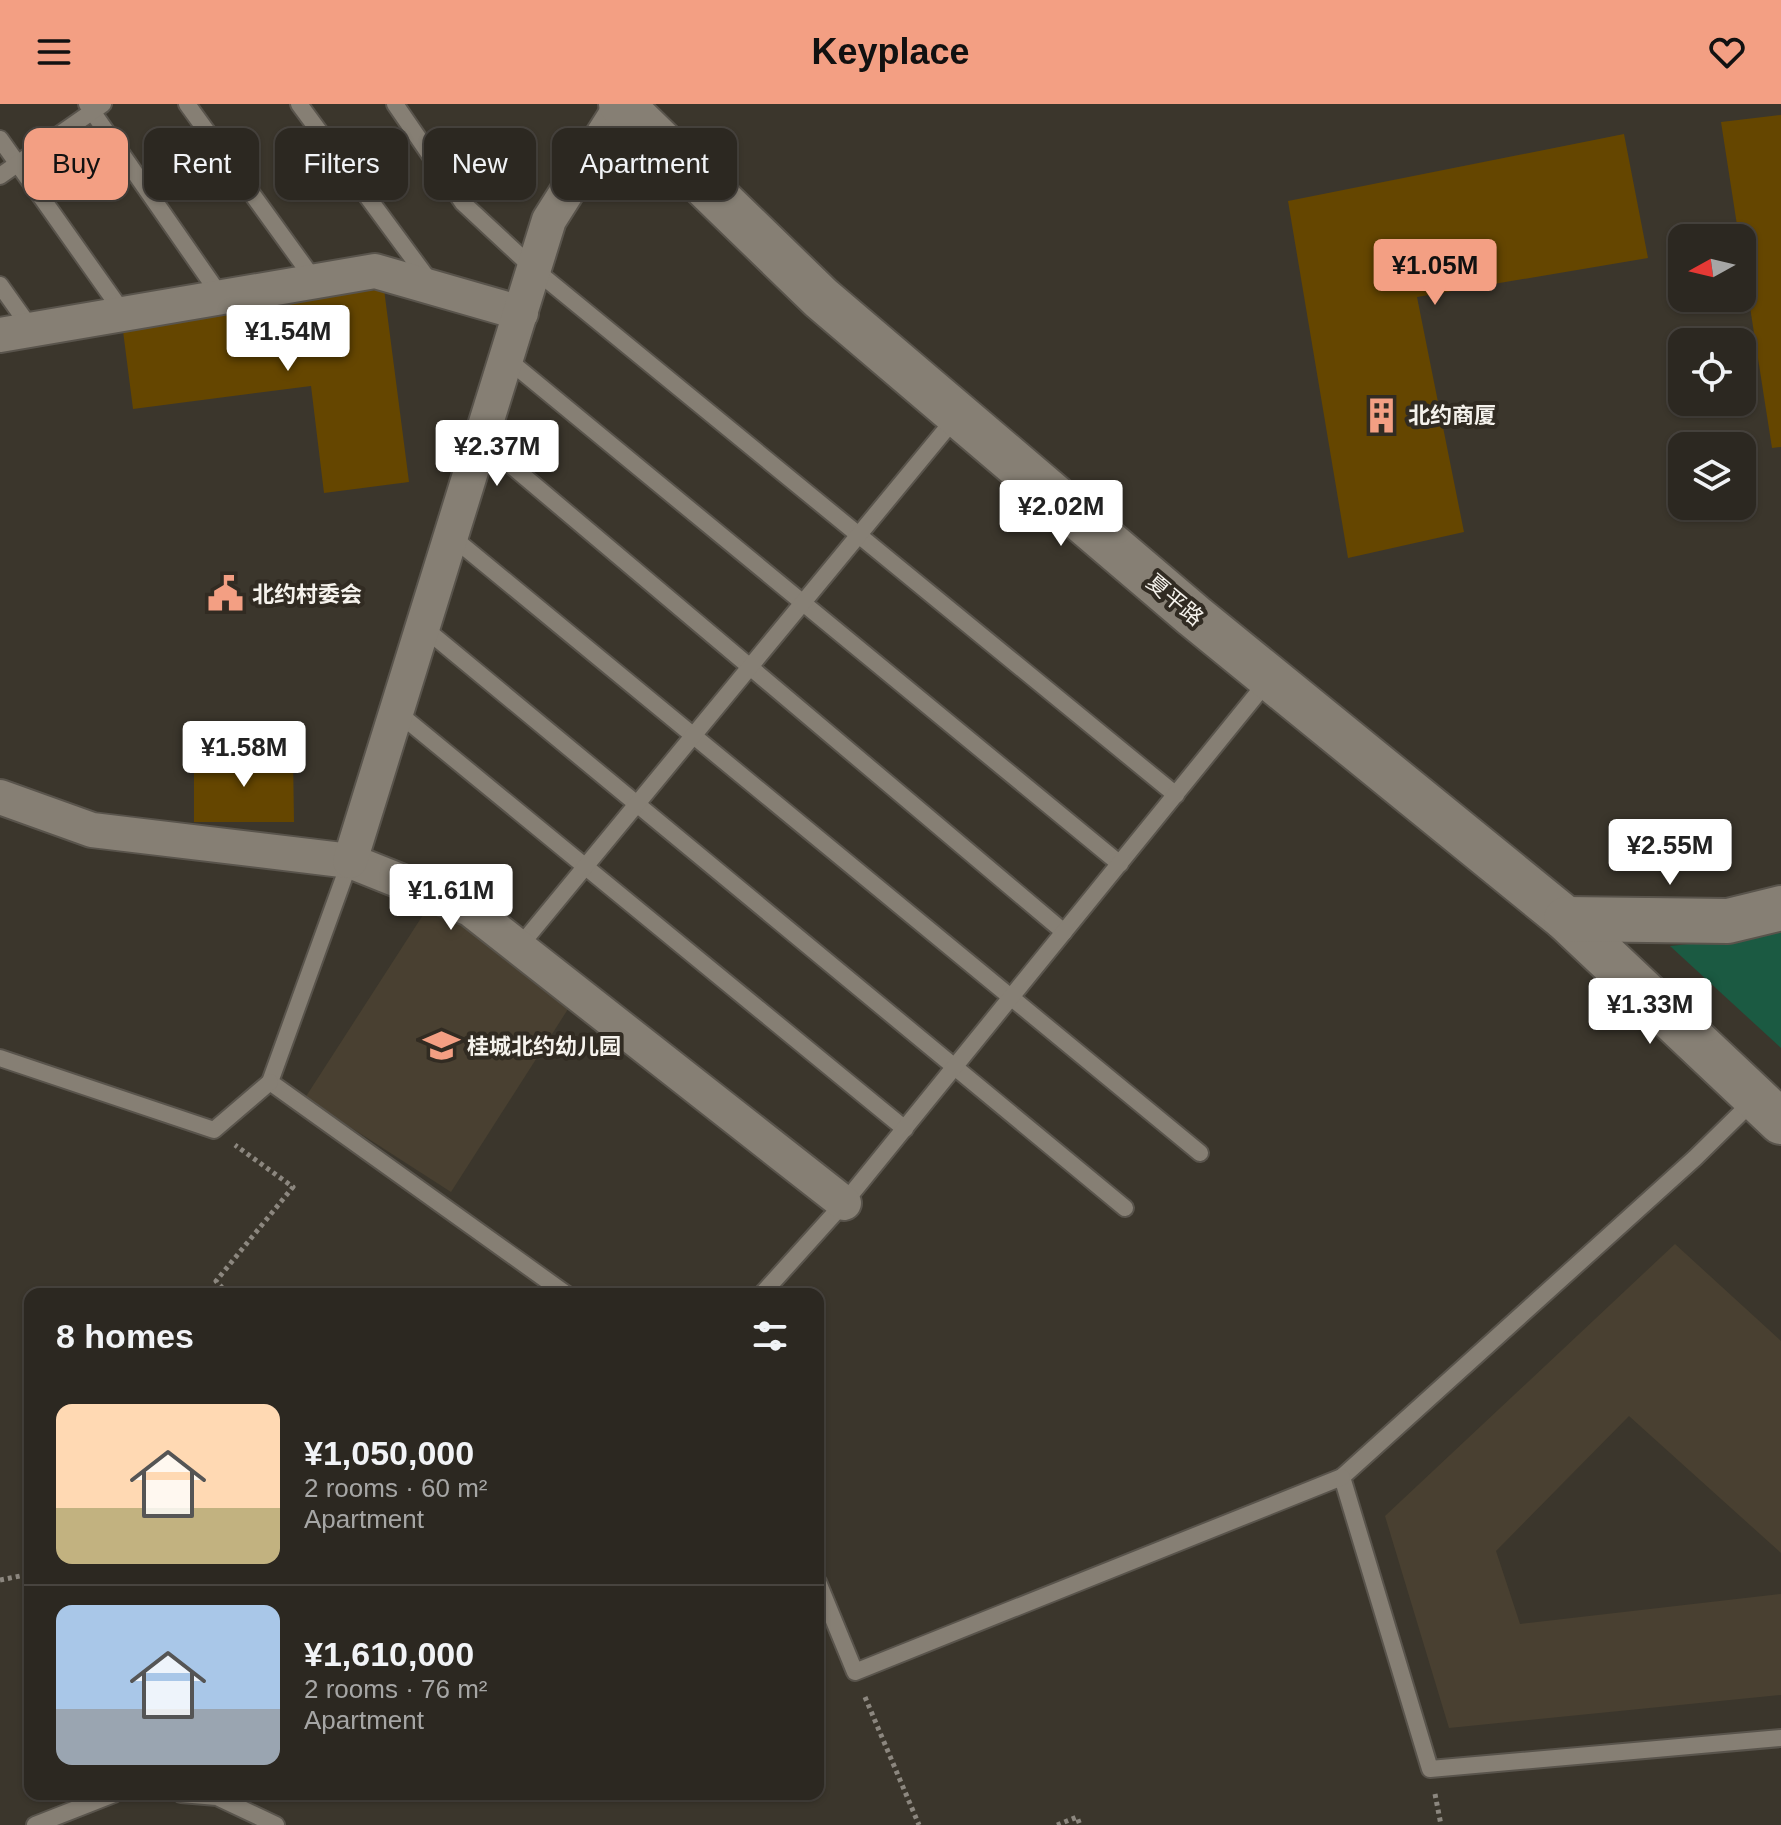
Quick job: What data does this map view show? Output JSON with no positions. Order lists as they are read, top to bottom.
{
  "streets": {
    "main road": ["夏平路"]
  },
  "places": {
    "building": ["北约商厦"],
    "public building": ["北约村委会"],
    "school or university": ["桂城北约幼儿园"]
  },
  "north": "left",
  "page": {
    "header": "Keyplace",
    "chip": [
      "Buy",
      "Rent",
      "Filters",
      "New",
      "Apartment"
    ],
    "price": [
      "¥1.05M",
      "¥1.54M",
      "¥2.37M",
      "¥2.02M",
      "¥1.58M",
      "¥2.55M",
      "¥1.61M",
      "¥1.33M"
    ],
    "heading": "8 homes",
    "list": [
      {
        "name": "¥1,050,000",
        "note": "2 rooms · 60 m² · Apartment"
      },
      {
        "name": "¥1,610,000",
        "note": "2 rooms · 76 m² · Apartment"
      }
    ]
  }
}
